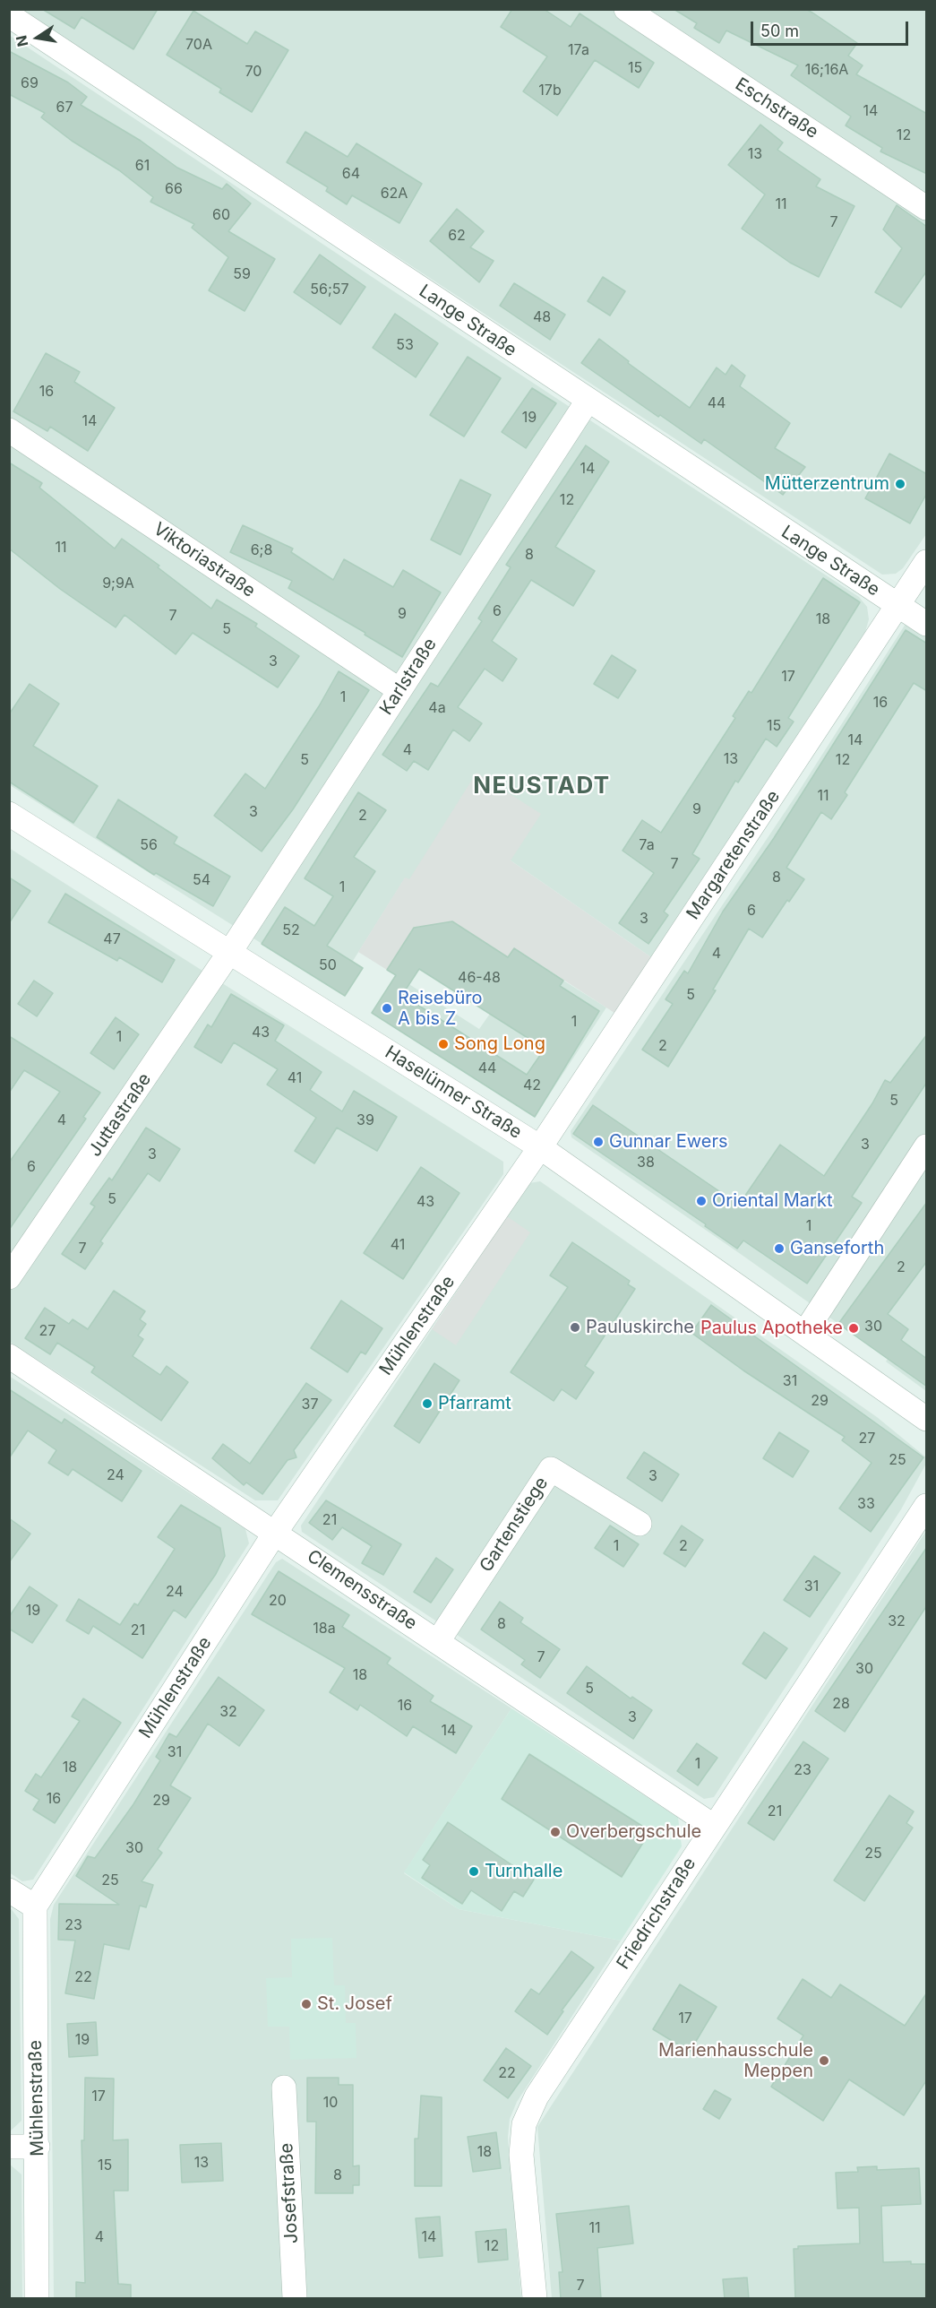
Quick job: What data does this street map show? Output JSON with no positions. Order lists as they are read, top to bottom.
{
  "streets": {
    "street": [
      "Eschstraße",
      "Lange Straße",
      "Viktoriastraße",
      "Karlstraße",
      "Margaretenstraße",
      "Haselünner Straße",
      "Juttastraße",
      "Mühlenstraße",
      "Gartenstiege",
      "Clemensstraße",
      "Friedrichstraße",
      "Josefstraße"
    ]
  },
  "crossings": [
    ["Lange Straße", "Karlstraße"],
    ["Lange Straße", "Margaretenstraße"],
    ["Viktoriastraße", "Karlstraße"],
    ["Karlstraße", "Haselünner Straße"],
    ["Karlstraße", "Juttastraße"],
    ["Margaretenstraße", "Haselünner Straße"],
    ["Margaretenstraße", "Mühlenstraße"],
    ["Haselünner Straße", "Juttastraße"],
    ["Haselünner Straße", "Mühlenstraße"],
    ["Mühlenstraße", "Clemensstraße"],
    ["Gartenstiege", "Clemensstraße"],
    ["Clemensstraße", "Friedrichstraße"]
  ],
  "districts": ["NEUSTADT"],
  "places": [
    "Mütterzentrum",
    "Reisebüro A bis Z",
    "Song Long",
    "Gunnar Ewers",
    "Oriental Markt",
    "Ganseforth",
    "Pauluskirche",
    "Paulus Apotheke",
    "Pfarramt",
    "Overbergschule",
    "Turnhalle",
    "St. Josef",
    "Marienhausschule Meppen"
  ],
  "house_numbers": [
    "70A",
    "17a",
    "15",
    "16;16A",
    "70",
    "69",
    "17b",
    "67",
    "14",
    "12",
    "13",
    "61",
    "64",
    "66",
    "62A",
    "11",
    "60",
    "7",
    "62",
    "59",
    "56;57",
    "48",
    "53",
    "16",
    "44",
    "19",
    "14",
    "14",
    "12",
    "11",
    "6;8",
    "8",
    "9;9A",
    "6",
    "9",
    "7",
    "18",
    "5",
    "3",
    "17",
    "1",
    "16",
    "4a",
    "15",
    "14",
    "4",
    "13",
    "5",
    "12",
    "11",
    "9",
    "3",
    "2",
    "56",
    "7a",
    "7",
    "8",
    "54",
    "1",
    "6",
    "3",
    "52",
    "47",
    "4",
    "50",
    "46-48",
    "5",
    "1",
    "43",
    "1",
    "2",
    "44",
    "41",
    "42",
    "5",
    "4",
    "39",
    "3",
    "3",
    "38",
    "6",
    "5",
    "43",
    "1",
    "41",
    "7",
    "2",
    "30",
    "27",
    "31",
    "29",
    "37",
    "27",
    "25",
    "24",
    "3",
    "33",
    "21",
    "1",
    "2",
    "31",
    "24",
    "20",
    "19",
    "32",
    "8",
    "18a",
    "21",
    "7",
    "30",
    "18",
    "5",
    "28",
    "16",
    "32",
    "3",
    "14",
    "31",
    "1",
    "18",
    "23",
    "16",
    "29",
    "21",
    "30",
    "25",
    "25",
    "23",
    "22",
    "17",
    "19",
    "22",
    "17",
    "10",
    "18",
    "13",
    "15",
    "8",
    "11",
    "4",
    "14",
    "12",
    "7"
  ],
  "scale_bar": "50 m",
  "north": "left"
}
